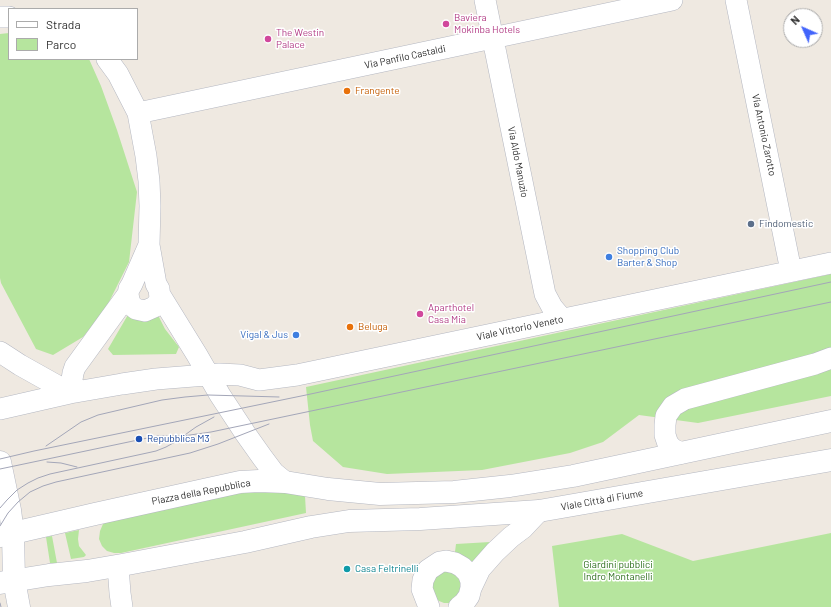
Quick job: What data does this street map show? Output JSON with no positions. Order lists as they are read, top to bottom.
{
  "streets": {
    "main road": ["Piazza della Repubblica", "Viale Città di Fiume"],
    "street": [
      "Via Panfilo Castaldi",
      "Via Antonio Zarotto",
      "Via Aldo Manuzio",
      "Viale Vittorio Veneto"
    ]
  },
  "crossings": [
    ["Via Panfilo Castaldi", "Via Aldo Manuzio"],
    ["Via Antonio Zarotto", "Viale Vittorio Veneto"],
    ["Via Aldo Manuzio", "Viale Vittorio Veneto"]
  ],
  "parks": ["Giardini pubblici Indro Montanelli"],
  "places": [
    "Baviera Mokinba Hotels",
    "The Westin Palace",
    "Frangente",
    "Findomestic",
    "Shopping Club Barter & Shop",
    "Aparthotel Casa Mia",
    "Beluga",
    "Vigal & Jus",
    "Repubblica M3",
    "Casa Feltrinelli"
  ],
  "legend": ["Strada", "Parco"],
  "north": "top left"
}
